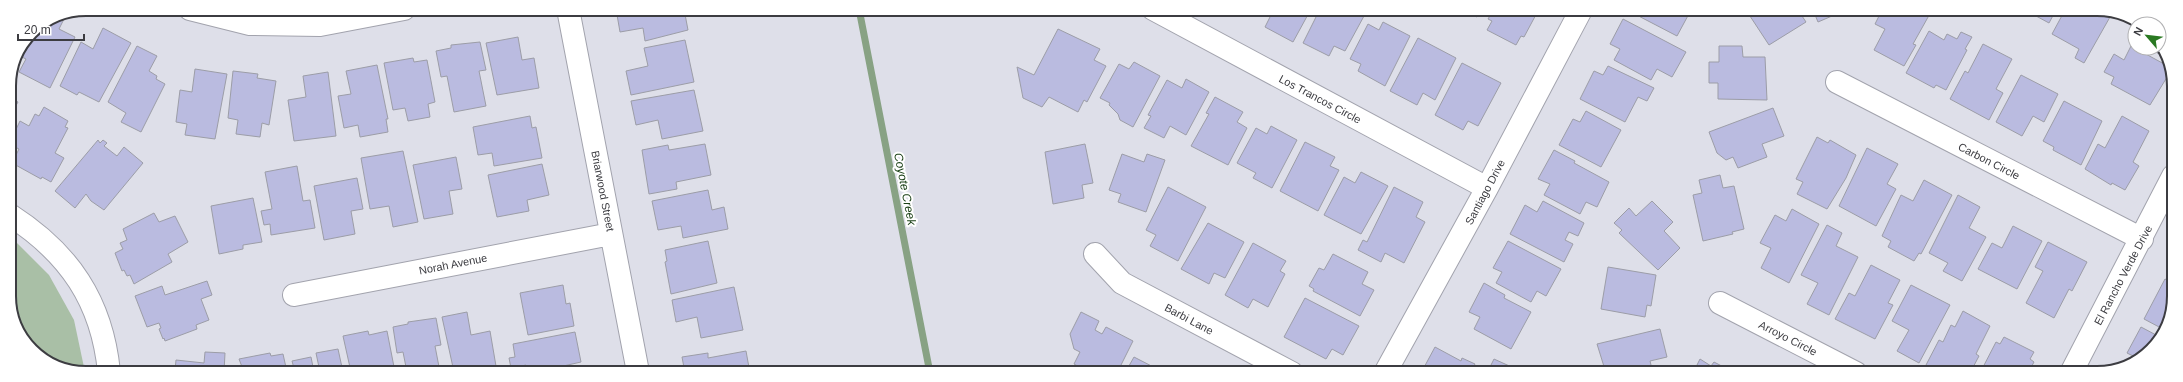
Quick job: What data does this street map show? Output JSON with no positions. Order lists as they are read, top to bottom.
{
  "streets": {
    "street": [
      "Los Trancos Circle",
      "Carbon Circle",
      "Briarwood Street",
      "Santiago Drive",
      "Norah Avenue",
      "El Rancho Verde Drive",
      "Barbi Lane",
      "Arroyo Circle"
    ]
  },
  "crossings": [
    ["Los Trancos Circle", "Santiago Drive"],
    ["Carbon Circle", "El Rancho Verde Drive"],
    ["Briarwood Street", "Norah Avenue"]
  ],
  "water": ["Coyote Creek"],
  "scale_bar": "20 m",
  "north": "top left"
}
